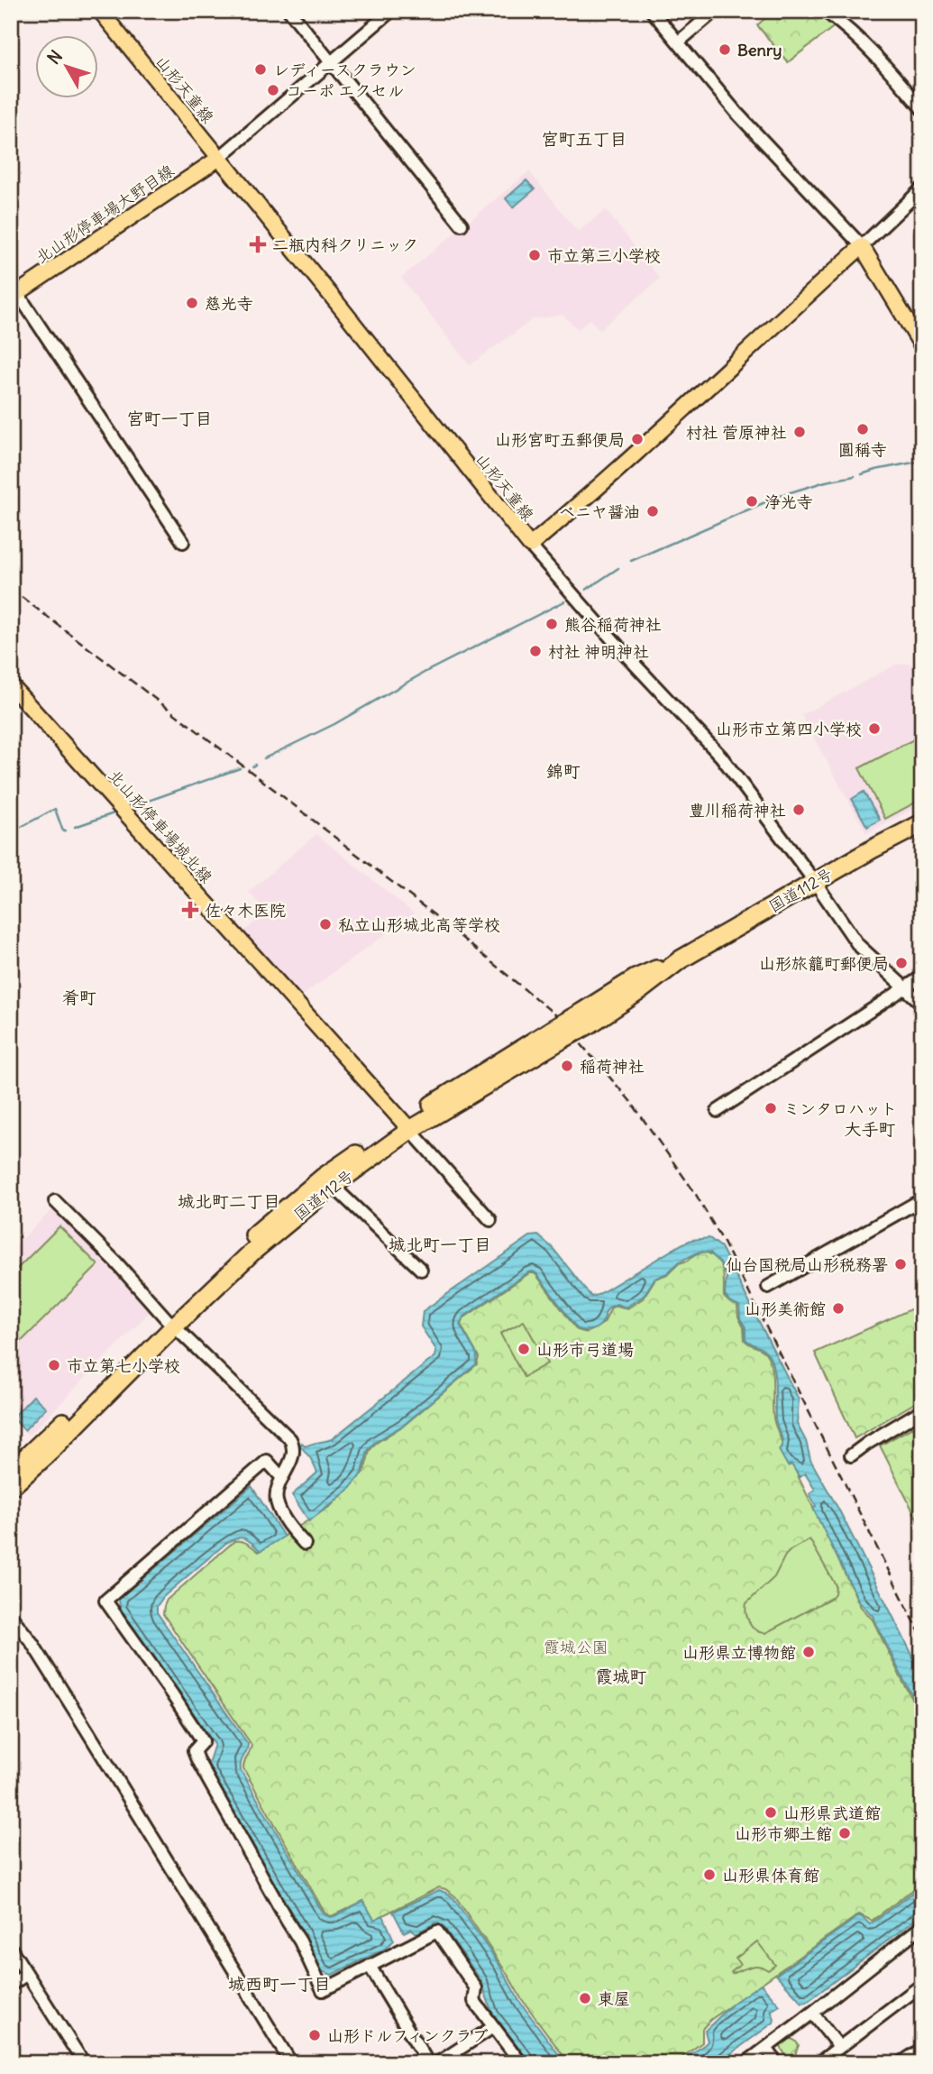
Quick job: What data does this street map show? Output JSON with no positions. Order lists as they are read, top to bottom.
{
  "streets": {
    "highway": ["国道112号"],
    "main road": ["山形天童線", "北山形停車場大野目線", "北山形停車場城北線"]
  },
  "crossings": [
    ["山形天童線", "北山形停車場大野目線"],
    ["北山形停車場城北線", "国道112号"]
  ],
  "districts": [
    "宮町五丁目",
    "宮町一丁目",
    "錦町",
    "肴町",
    "大手町",
    "城北町二丁目",
    "城北町一丁目",
    "霞城町",
    "城西町一丁目"
  ],
  "parks": ["霞城公園"],
  "places": {
    "other": [
      "Benry",
      "レディースクラウン",
      "コーポ エクセル",
      "市立第三小学校",
      "慈光寺",
      "圓稱寺",
      "村社 菅原神社",
      "山形宮町五郵便局",
      "浄光寺",
      "ベニヤ醤油",
      "熊谷稲荷神社",
      "村社 神明神社",
      "山形市立第四小学校",
      "豊川稲荷神社",
      "私立山形城北高等学校",
      "山形旅籠町郵便局",
      "稲荷神社",
      "ミンタロハット",
      "仙台国税局山形税務署",
      "山形美術館",
      "山形市弓道場",
      "市立第七小学校",
      "山形県立博物館",
      "山形県武道館",
      "山形市郷土館",
      "山形県体育館",
      "東屋",
      "山形ドルフィンクラブ"
    ],
    "health": ["二瓶内科クリニック", "佐々木医院"]
  },
  "north": "top left"
}
